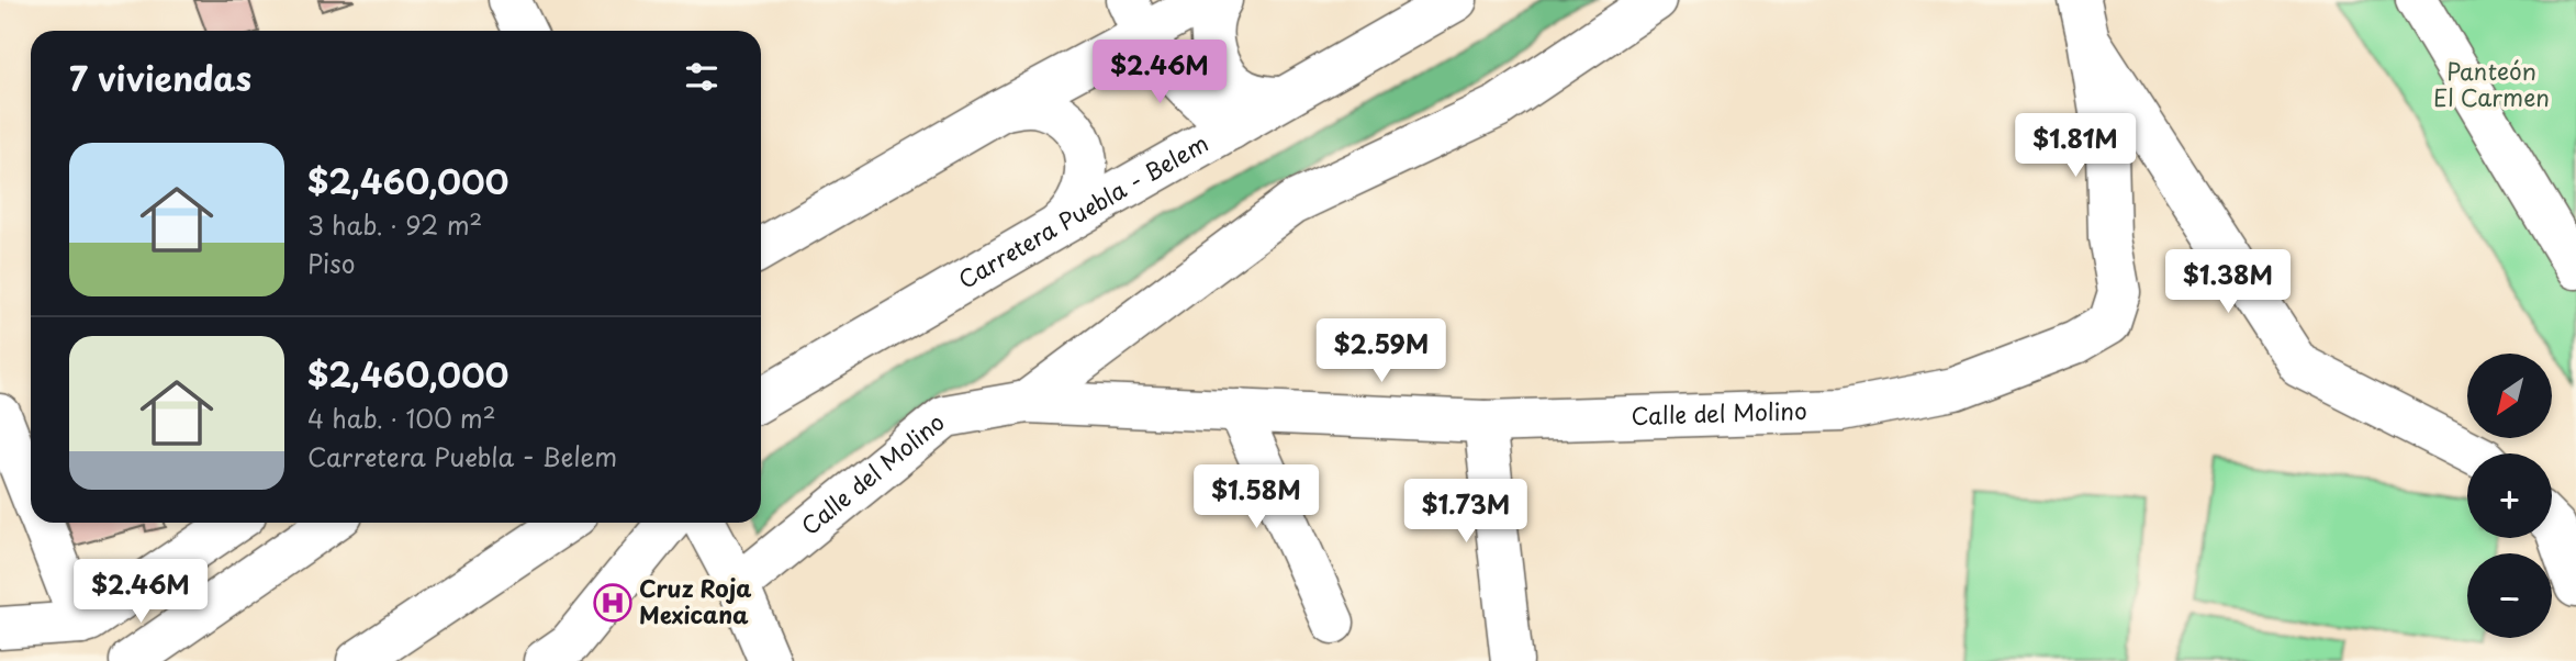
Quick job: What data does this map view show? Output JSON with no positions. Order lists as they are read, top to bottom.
{
  "streets": {
    "street": ["Carretera Puebla - Belem", "Calle del Molino"]
  },
  "parks": ["Panteón El Carmen"],
  "places": {
    "hospital": ["Cruz Roja Mexicana"]
  },
  "north": "bottom left",
  "page": {
    "heading": "7 viviendas",
    "price": [
      "$2.46M",
      "$1.81M",
      "$1.38M",
      "$2.59M",
      "$1.58M",
      "$1.73M",
      "$2.46M"
    ],
    "list": [
      {
        "name": "$2,460,000",
        "note": "3 hab. · 92 m² · Piso"
      },
      {
        "name": "$2,460,000",
        "note": "4 hab. · 100 m² · Carretera Puebla - Belem"
      }
    ],
    "map_buttons": ["+", "−"]
  }
}
